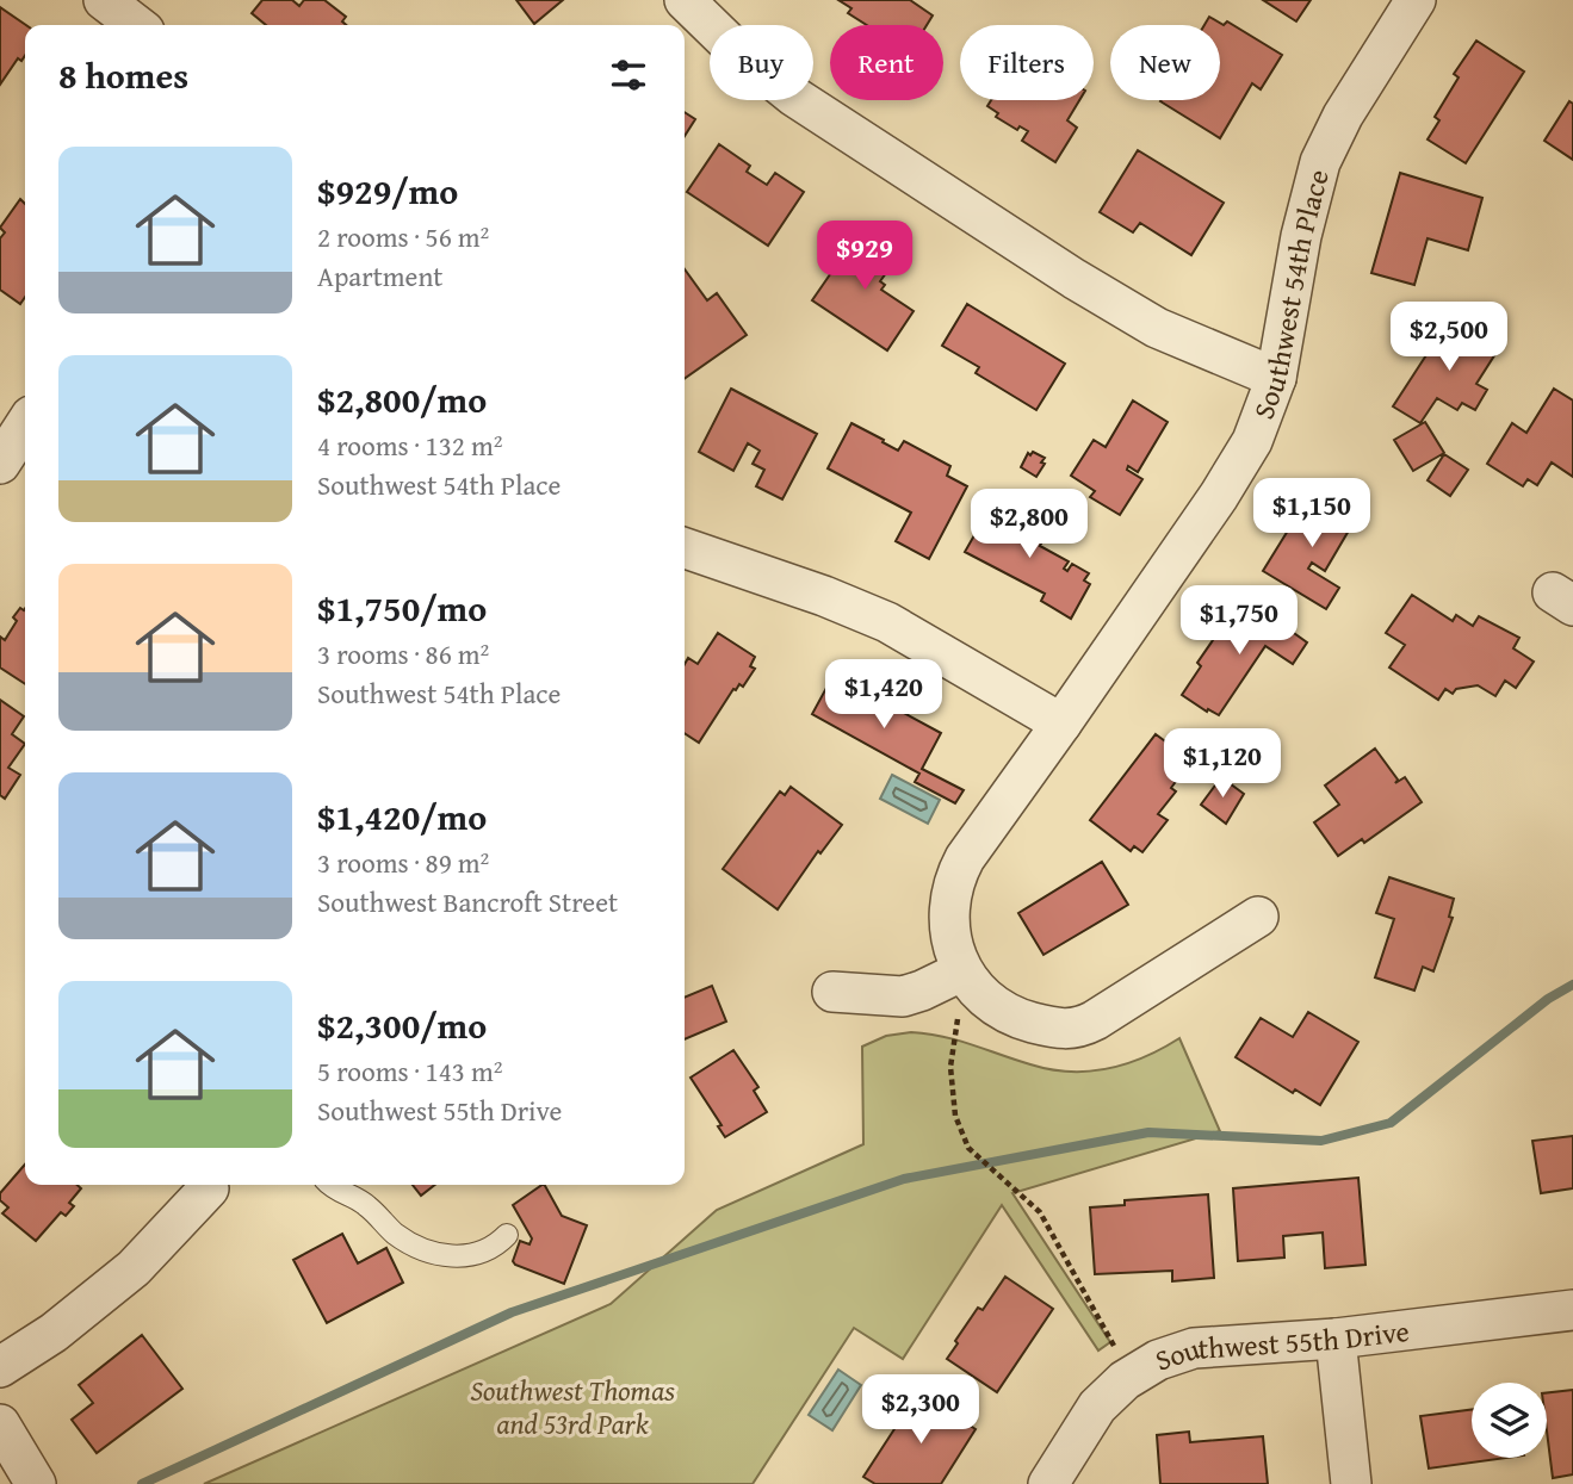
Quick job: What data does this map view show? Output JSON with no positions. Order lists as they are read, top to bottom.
{
  "streets": {
    "street": ["Southwest 54th Place", "Southwest 55th Drive"]
  },
  "parks": ["Southwest Thomas and 53rd Park"],
  "page": {
    "chip": [
      "Buy",
      "Rent",
      "Filters",
      "New"
    ],
    "heading": "8 homes",
    "list": [
      {
        "name": "$929/mo",
        "note": "2 rooms · 56 m² · Apartment"
      },
      {
        "name": "$2,800/mo",
        "note": "4 rooms · 132 m² · Southwest 54th Place"
      },
      {
        "name": "$1,750/mo",
        "note": "3 rooms · 86 m² · Southwest 54th Place"
      },
      {
        "name": "$1,420/mo",
        "note": "3 rooms · 89 m² · Southwest Bancroft Street"
      },
      {
        "name": "$2,300/mo",
        "note": "5 rooms · 143 m² · Southwest 55th Drive"
      }
    ],
    "price": [
      "$929",
      "$2,500",
      "$1,150",
      "$2,800",
      "$1,750",
      "$1,420",
      "$1,120",
      "$2,300"
    ]
  }
}
